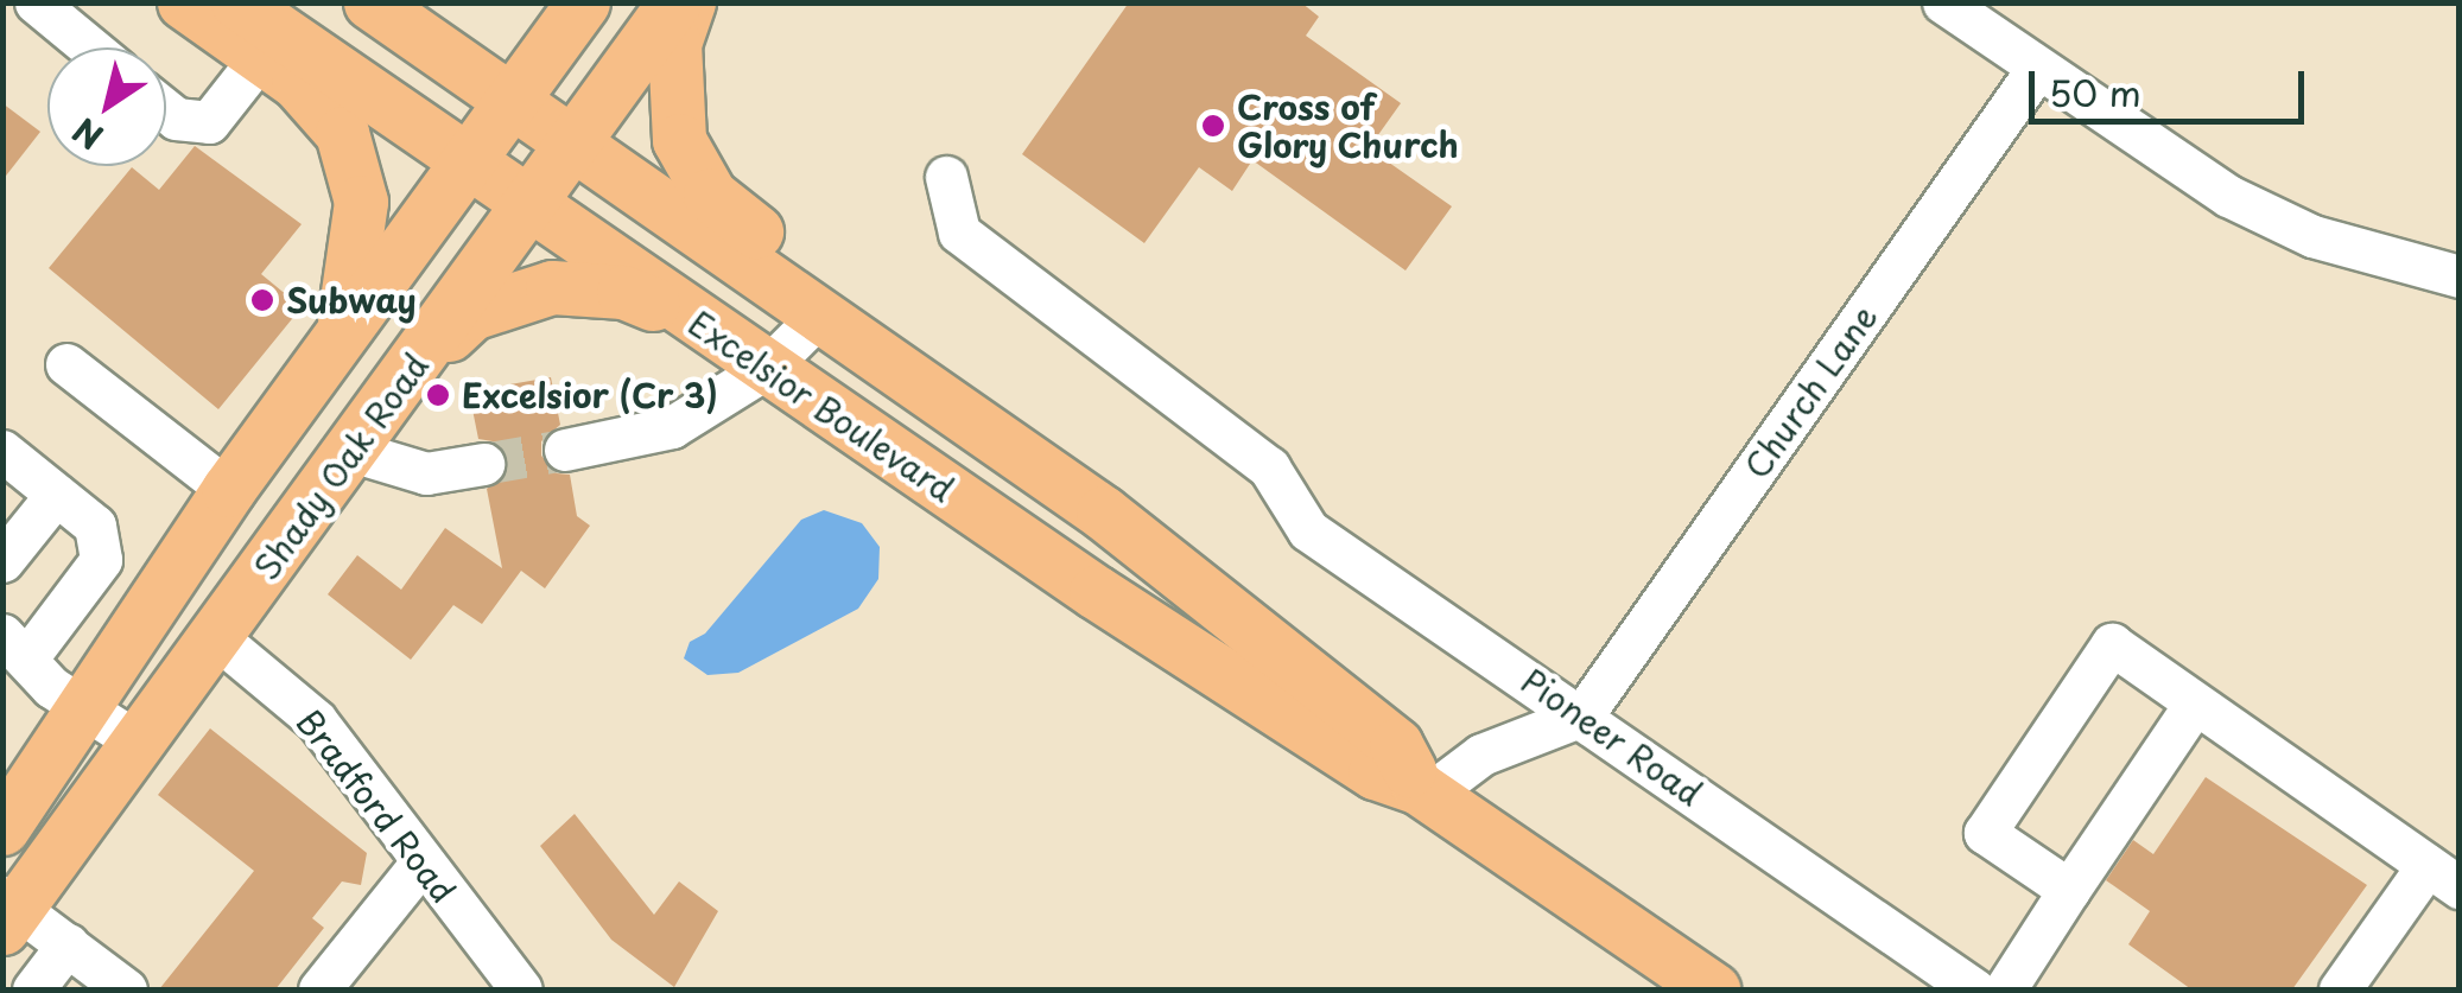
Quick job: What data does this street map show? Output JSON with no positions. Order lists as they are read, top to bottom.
{
  "streets": {
    "main road": ["Excelsior Boulevard", "Shady Oak Road"],
    "street": ["Church Lane", "Pioneer Road", "Bradford Road"]
  },
  "crossings": [
    ["Church Lane", "Pioneer Road"],
    ["Excelsior Boulevard", "Shady Oak Road"],
    ["Shady Oak Road", "Bradford Road"]
  ],
  "places": ["Cross of Glory Church", "Subway", "Excelsior (Cr 3)"],
  "scale_bar": "50 m",
  "north": "bottom left"
}
